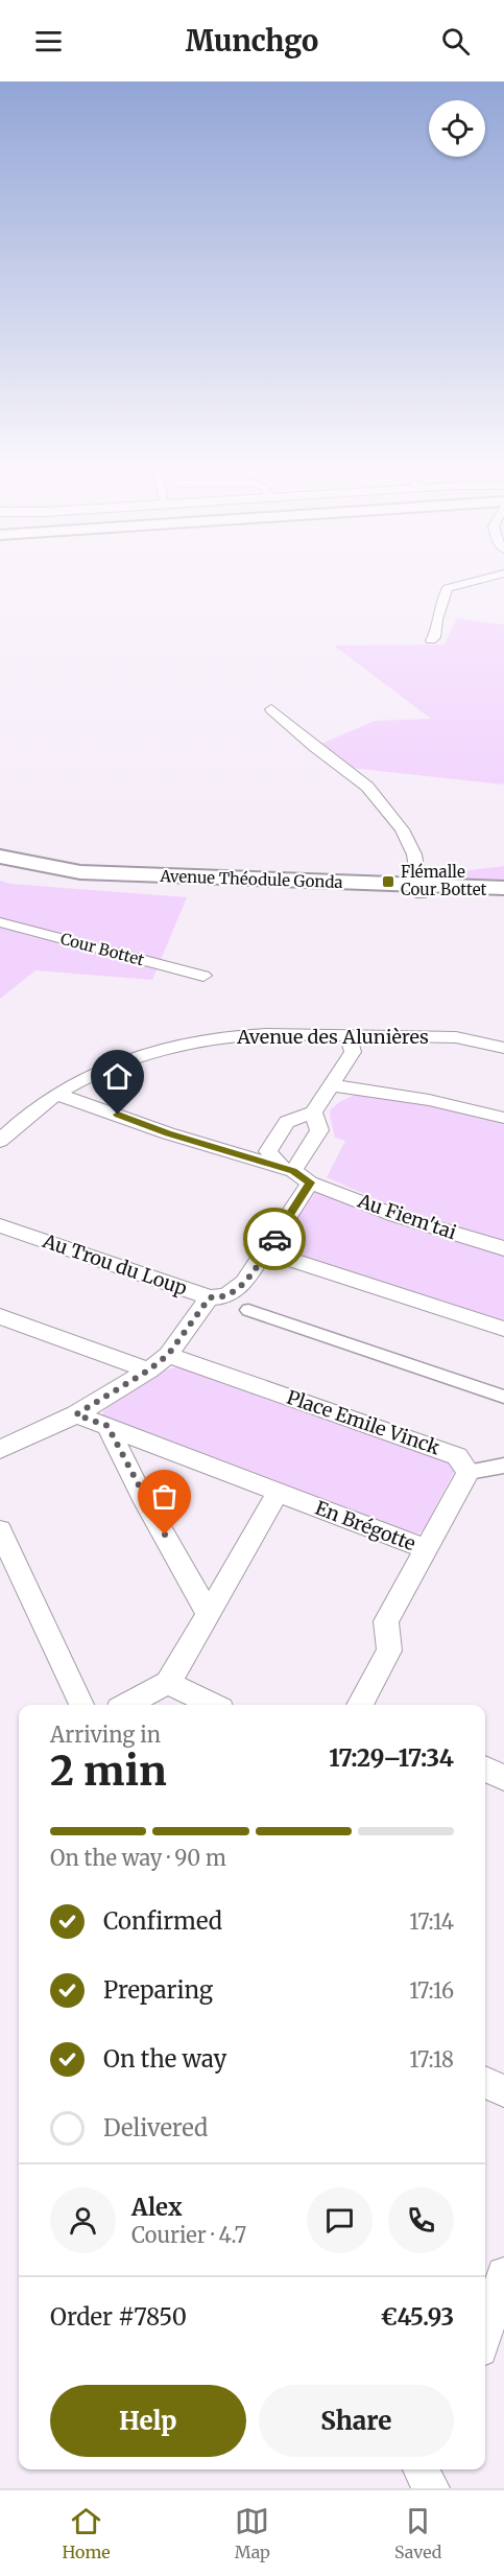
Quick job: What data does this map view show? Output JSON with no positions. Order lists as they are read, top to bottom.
{
  "streets": {
    "main road": ["Avenue Théodule Gonda"],
    "street": [
      "Cour Bottet",
      "Avenue des Alunières",
      "Au Fiem'tai",
      "Au Trou du Loup",
      "Place Emile Vinck",
      "En Brégotte"
    ]
  },
  "crossings": [
    ["Au Trou du Loup", "Place Emile Vinck"],
    ["Au Trou du Loup", "En Brégotte"]
  ],
  "places": {
    "transit": ["Flémalle Cour Bottet"]
  },
  "page": {
    "header": "Munchgo",
    "heading": ["2 min", "Arriving in", "17:29–17:34"],
    "panel": [
      "Alex",
      "Courier · 4.7",
      "Order #7850",
      "€45.93"
    ],
    "bar": "On the way · 90 m",
    "list": [
      ["Confirmed", "17:14"],
      ["Preparing", "17:16"],
      ["On the way", "17:18"],
      "Delivered"
    ],
    "buttons": ["Help", "Share"],
    "tabs": ["Home", "Map", "Saved"]
  }
}
